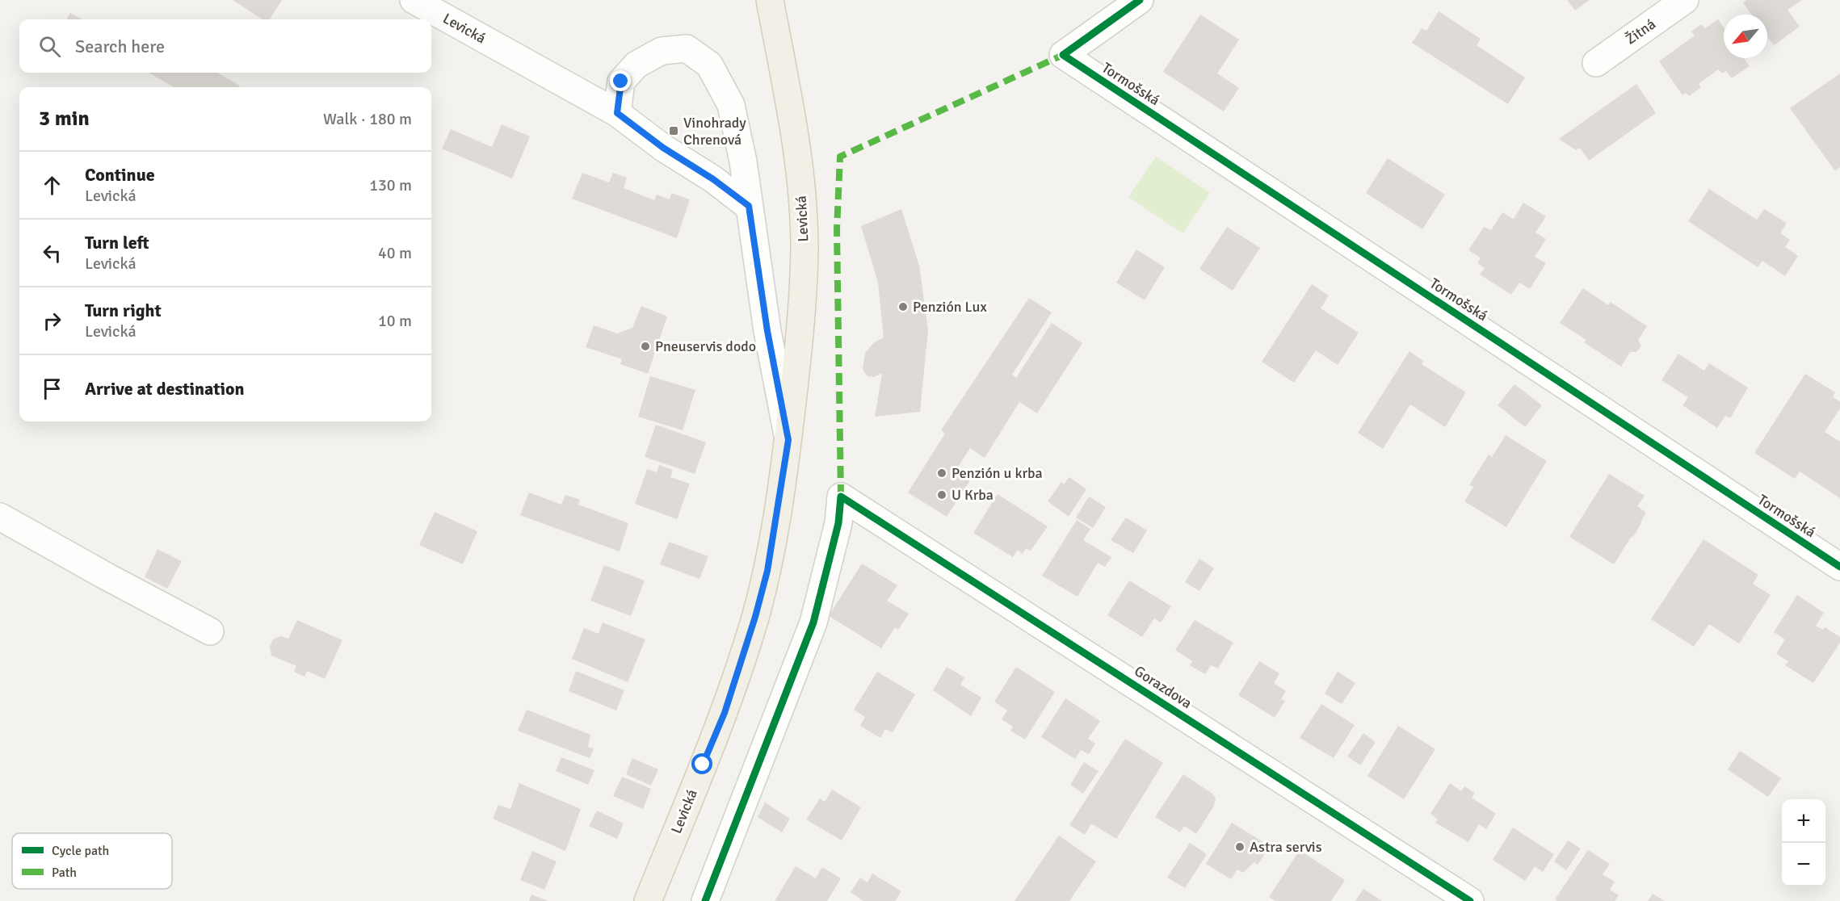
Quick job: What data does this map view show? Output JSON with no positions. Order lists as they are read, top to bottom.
{
  "streets": {
    "main road": ["Levická"],
    "street": ["Žitná", "Tormošská", "Gorazdova"]
  },
  "places": {
    "transit": ["Vinohrady Chrenová"],
    "other": [
      "Penzión Lux",
      "Pneuservis dodo",
      "Penzión u krba",
      "U Krba",
      "Astra servis"
    ]
  },
  "legend": ["Cycle path", "Path"],
  "north": "bottom left",
  "page": {
    "search": "Search here",
    "heading": ["3 min", "Walk · 180 m"],
    "list": [
      ["Continue", "Levická", "130 m"],
      ["Turn left", "Levická", "40 m"],
      ["Turn right", "Levická", "10 m"],
      "Arrive at destination"
    ],
    "map_buttons": ["+", "−"]
  }
}
